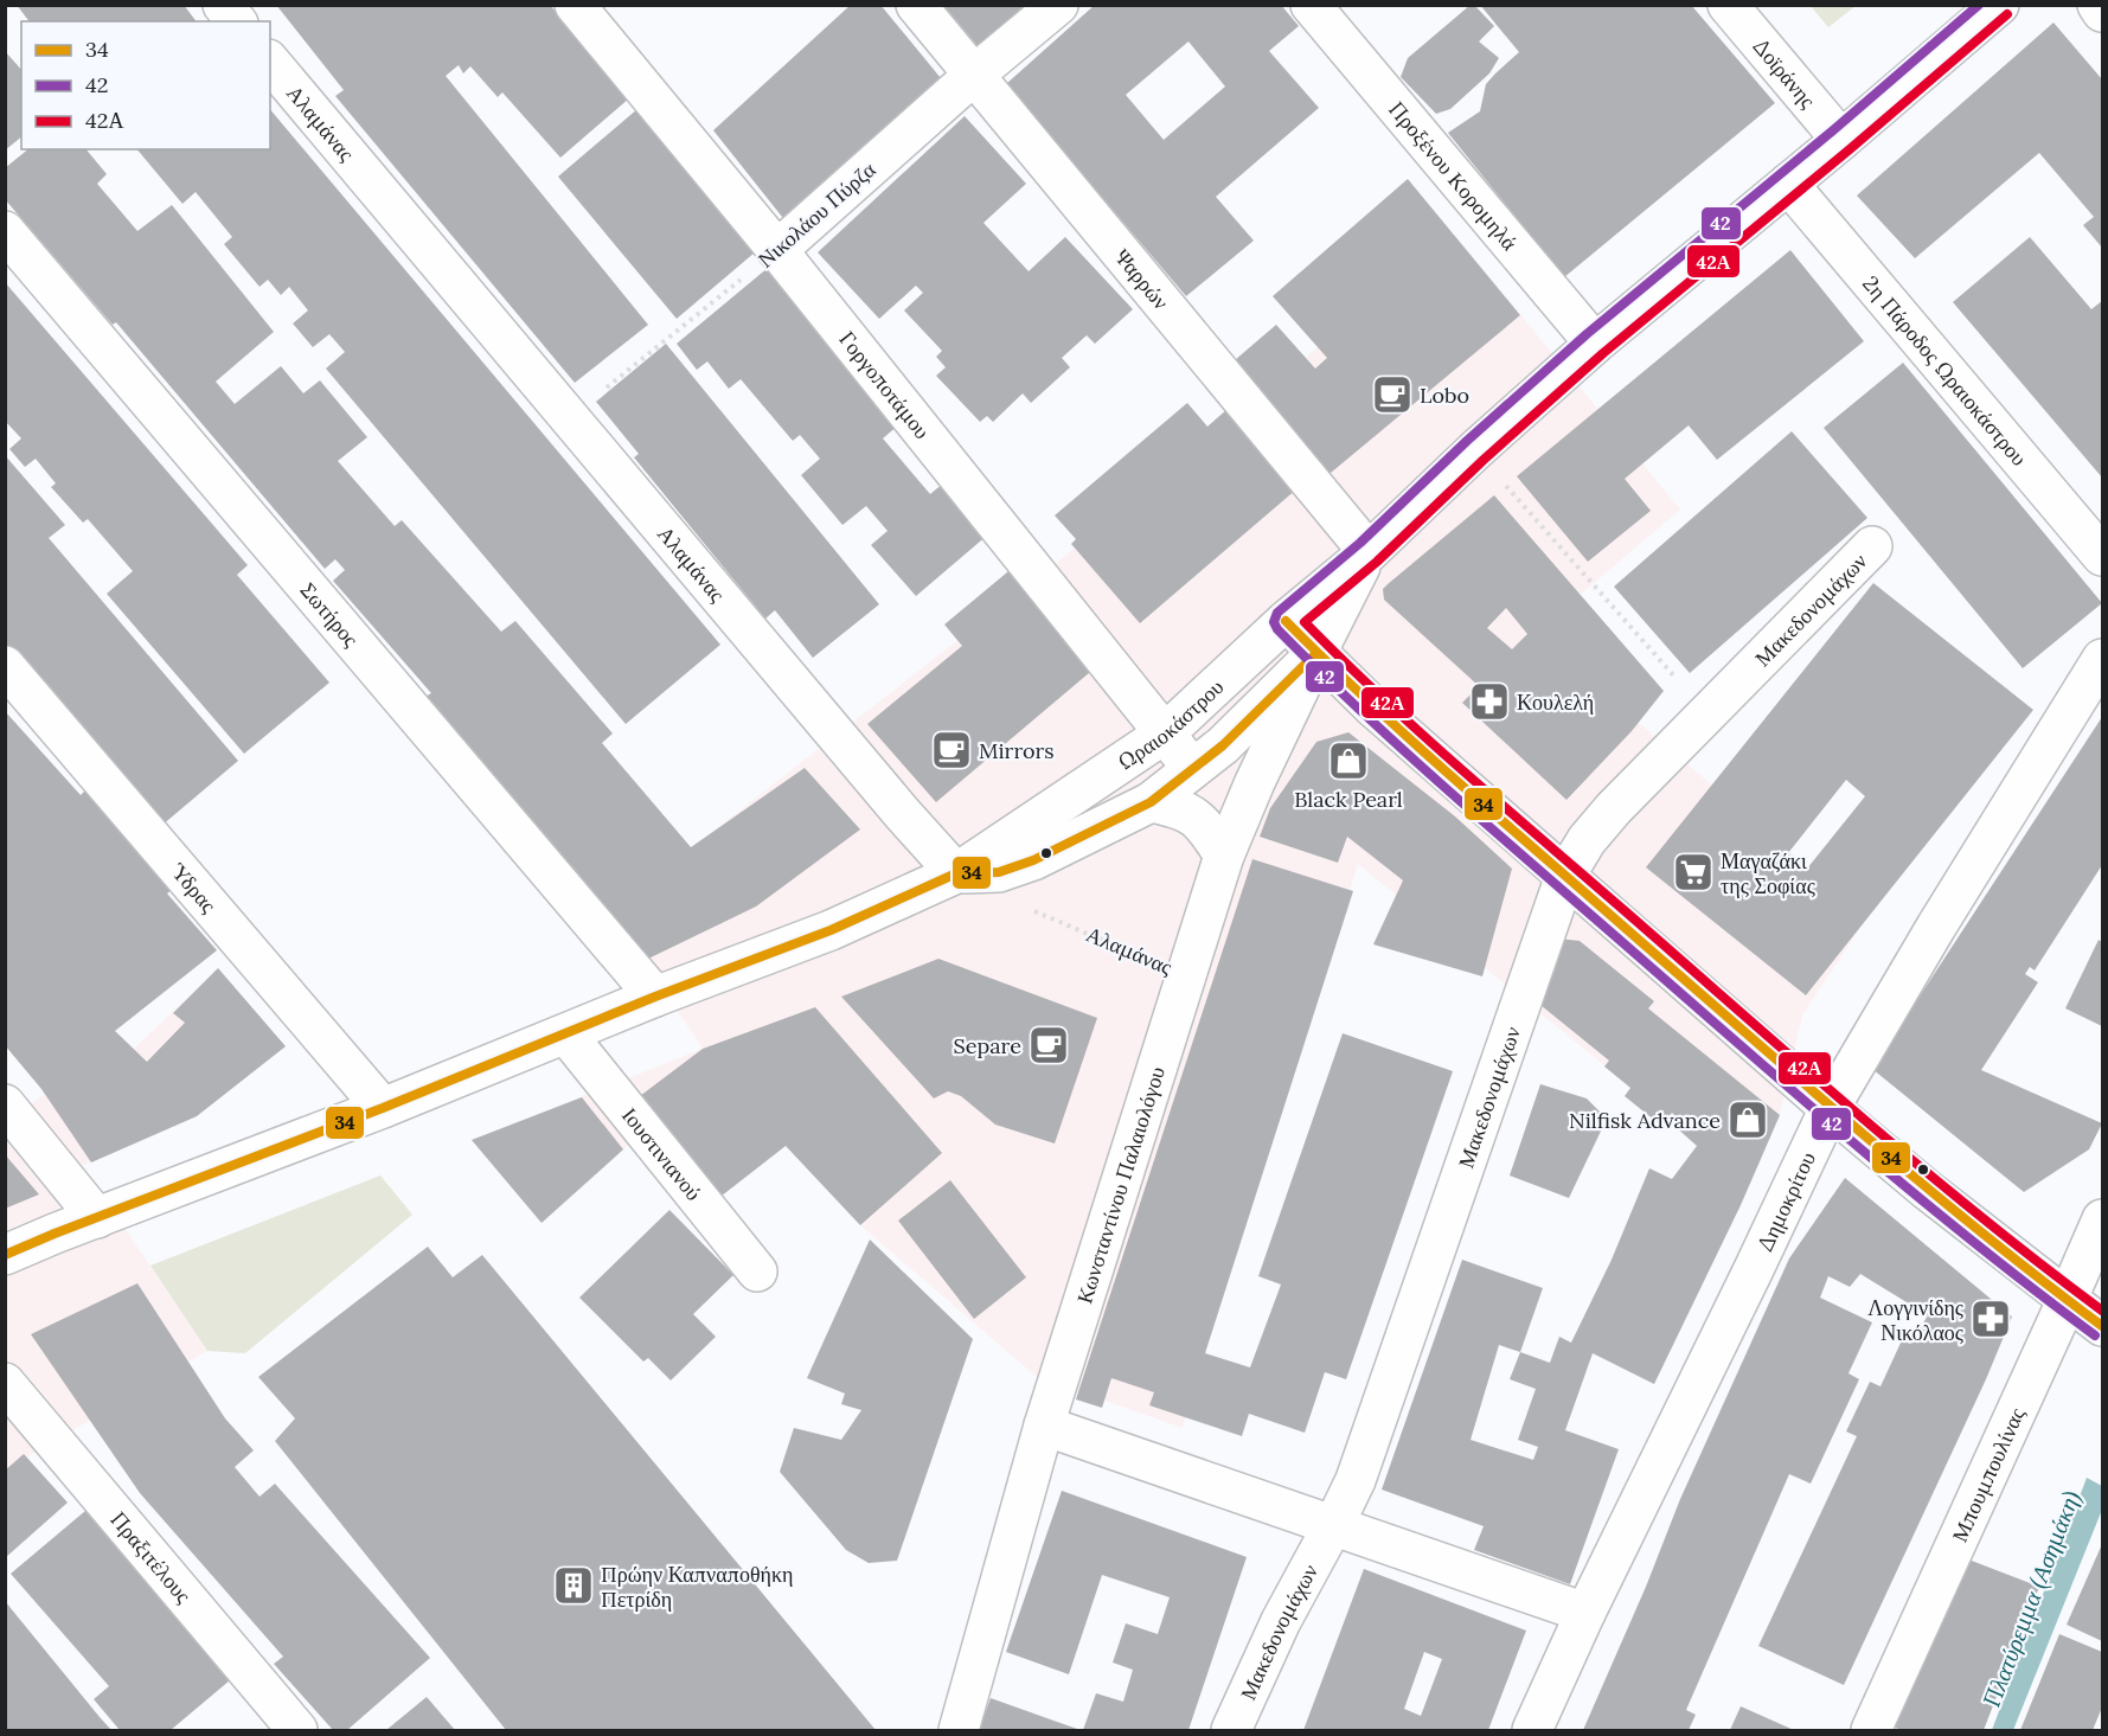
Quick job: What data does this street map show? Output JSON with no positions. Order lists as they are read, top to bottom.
{
  "streets": {
    "street": [
      "Δοϊράνης",
      "Αλαμάνας",
      "Προξένου Κορομηλά",
      "Νικολάου Πύρζα",
      "Ψαρρών",
      "2η Πάροδος Ωραιοκάστρου",
      "Γοργοποτάμου",
      "Μακεδονομάχων",
      "Σωτήρος",
      "Ωραιοκάστρου",
      "Ύδρας",
      "Ιουστινιανού",
      "Κωνσταντίνου Παλαιολόγου",
      "Δημοκρίτου",
      "Μπουμπουλίνας",
      "Πραξιτέλους"
    ]
  },
  "crossings": [
    ["Δοϊράνης", "Ωραιοκάστρου"],
    ["Αλαμάνας", "Νικολάου Πύρζα"],
    ["Αλαμάνας", "Ωραιοκάστρου"],
    ["Αλαμάνας", "Κωνσταντίνου Παλαιολόγου"],
    ["Προξένου Κορομηλά", "Ωραιοκάστρου"],
    ["Νικολάου Πύρζα", "Ψαρρών"],
    ["Νικολάου Πύρζα", "Γοργοποτάμου"],
    ["Ψαρρών", "Ωραιοκάστρου"],
    ["2η Πάροδος Ωραιοκάστρου", "Ωραιοκάστρου"],
    ["Γοργοποτάμου", "Ωραιοκάστρου"],
    ["Σωτήρος", "Ωραιοκάστρου"],
    ["Ωραιοκάστρου", "Ύδρας"],
    ["Ωραιοκάστρου", "Ιουστινιανού"],
    ["Ωραιοκάστρου", "Κωνσταντίνου Παλαιολόγου"]
  ],
  "water": ["Πλατύρεμμα (Ασημάκη)"],
  "places": {
    "cafe": ["Lobo", "Mirrors", "Separe"],
    "pharmacy": ["Κουλελή", "Λογγινίδης Νικόλαος"],
    "shop": ["Black Pearl", "Nilfisk Advance"],
    "supermarket": ["Μαγαζάκι της Σοφίας"],
    "building": ["Πρώην Καπναποθήκη Πετρίδη"]
  },
  "lines": ["transit line 42", "transit line 42Α", "transit line 34"],
  "legend": ["34", "42", "42Α"]
}
